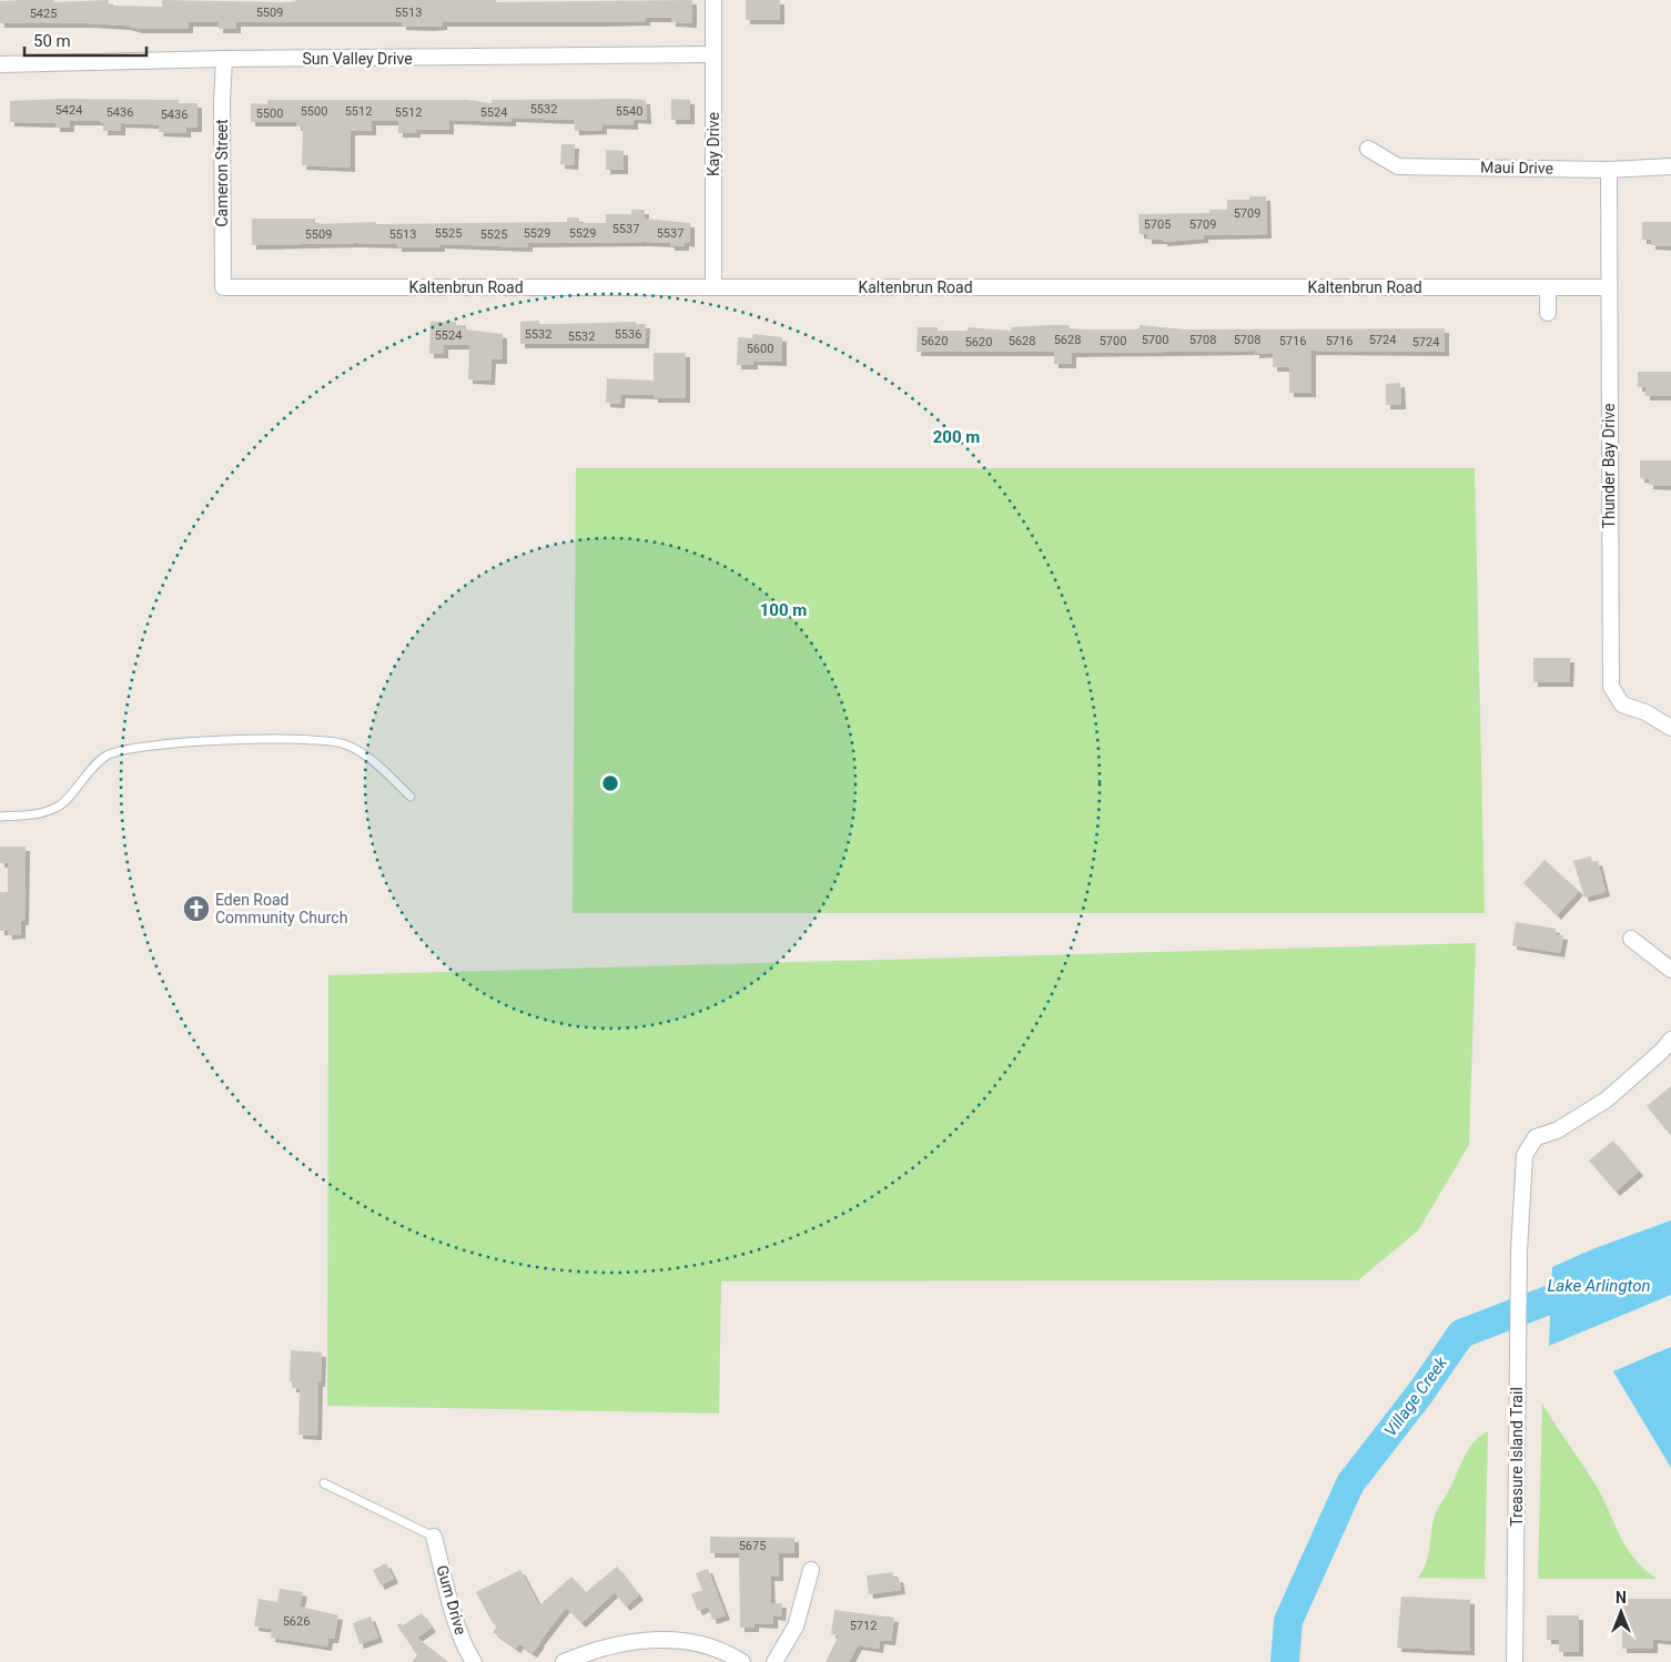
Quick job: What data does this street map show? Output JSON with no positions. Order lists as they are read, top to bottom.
{
  "streets": {
    "street": [
      "Sun Valley Drive",
      "Kay Drive",
      "Maui Drive",
      "Cameron Street",
      "Kaltenbrun Road",
      "Thunder Bay Drive",
      "Treasure Island Trail",
      "Gum Drive"
    ]
  },
  "crossings": [
    ["Sun Valley Drive", "Kay Drive"],
    ["Sun Valley Drive", "Cameron Street"],
    ["Kay Drive", "Kaltenbrun Road"],
    ["Maui Drive", "Thunder Bay Drive"],
    ["Cameron Street", "Kaltenbrun Road"],
    ["Kaltenbrun Road", "Thunder Bay Drive"]
  ],
  "water": ["Lake Arlington", "Village Creek"],
  "places": {
    "church": ["Eden Road Community Church"]
  },
  "house_numbers": [
    "5509",
    "5513",
    "5425",
    "5532",
    "5424",
    "5500",
    "5512",
    "5540",
    "5436",
    "5512",
    "5524",
    "5500",
    "5436",
    "5709",
    "5705",
    "5709",
    "5537",
    "5525",
    "5529",
    "5529",
    "5537",
    "5509",
    "5513",
    "5525",
    "5532",
    "5536",
    "5524",
    "5532",
    "5628",
    "5700",
    "5708",
    "5708",
    "5724",
    "5620",
    "5628",
    "5700",
    "5716",
    "5716",
    "5620",
    "5724",
    "5600",
    "5675",
    "5626",
    "5712"
  ],
  "scale_bar": "50 m",
  "north": "top",
  "rings": ["200 m", "100 m"]
}
